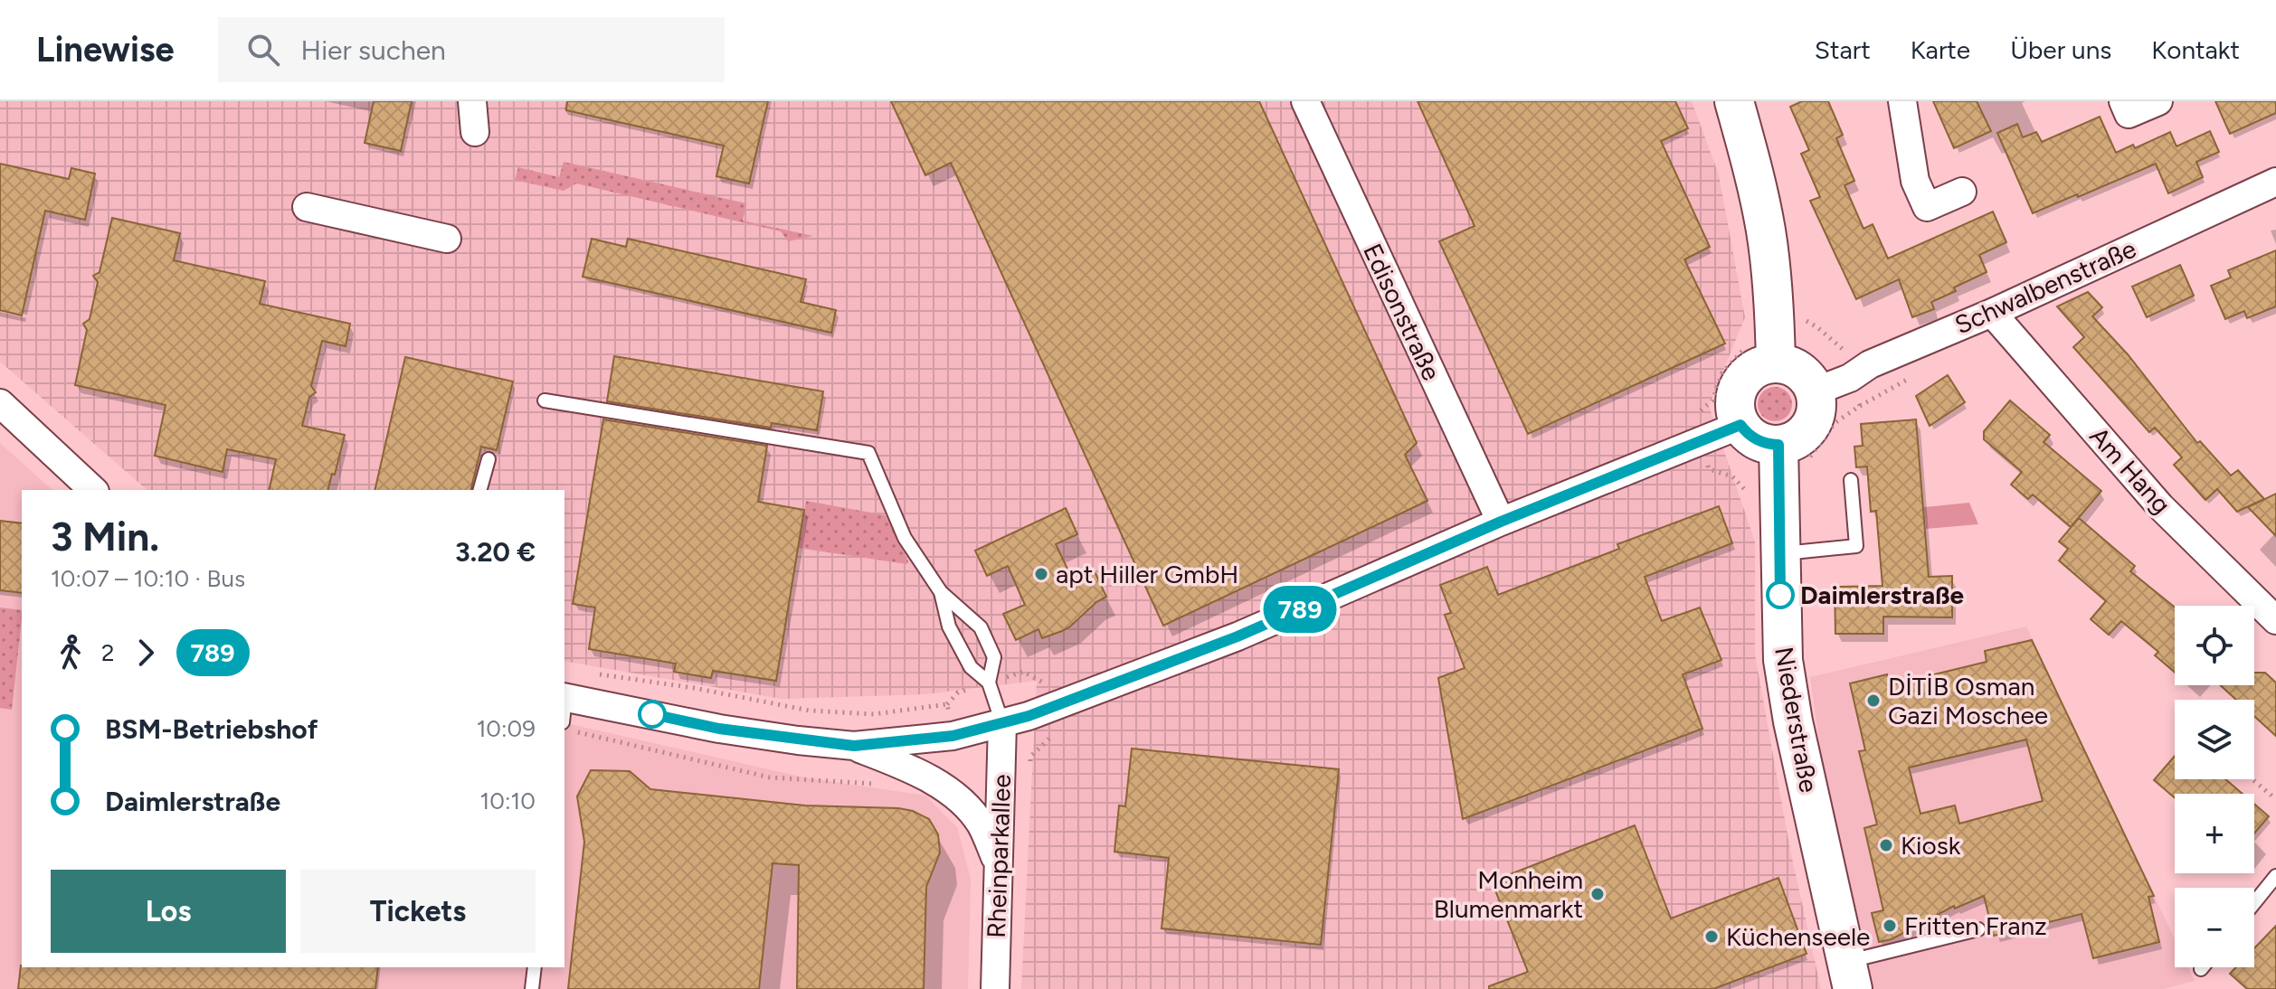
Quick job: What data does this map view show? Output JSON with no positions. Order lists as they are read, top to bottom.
{
  "streets": {
    "street": [
      "Schwalbenstraße",
      "Edisonstraße",
      "Am Hang",
      "Niederstraße",
      "Rheinparkallee"
    ]
  },
  "crossings": [
    ["Schwalbenstraße", "Am Hang"]
  ],
  "places": [
    "apt Hiller GmbH",
    "Daimlerstraße",
    "DİTİB Osman Gazi Moschee",
    "Kiosk",
    "Monheim Blumenmarkt",
    "Fritten Franz",
    "Küchenseele"
  ],
  "lines": ["bus line 789"],
  "page": {
    "header": "Linewise",
    "search": "Hier suchen",
    "nav": [
      "Start",
      "Karte",
      "Über uns",
      "Kontakt"
    ],
    "on_map": "789",
    "heading": ["3 Min.", "10:07 – 10:10 · Bus", "3.20 €"],
    "map_buttons": ["+", "−"],
    "legs": ["2", "789"],
    "list": [
      {
        "name": "BSM-Betriebshof",
        "value": "10:09"
      },
      {
        "name": "Daimlerstraße",
        "value": "10:10"
      }
    ],
    "buttons": ["Los", "Tickets"]
  }
}
